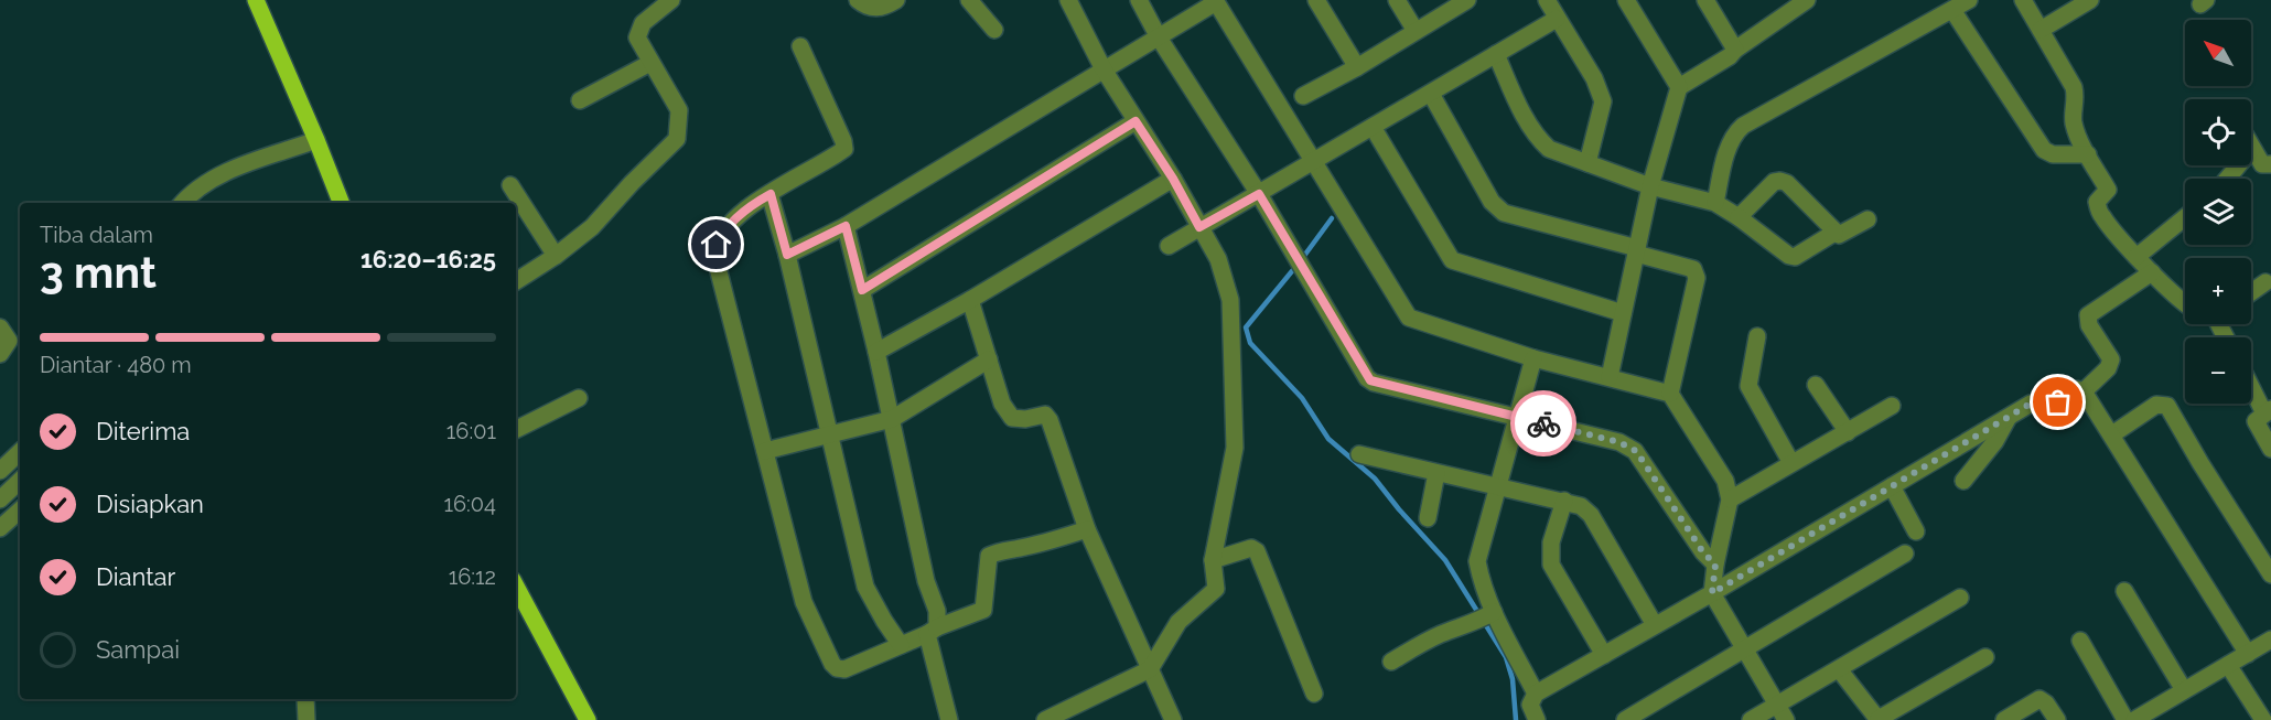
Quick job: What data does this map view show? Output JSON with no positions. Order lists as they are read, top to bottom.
{
  "north": "top left",
  "page": {
    "map_buttons": ["+", "−"],
    "heading": ["3 mnt", "Tiba dalam", "16:20–16:25"],
    "bar": "Diantar · 480 m",
    "list": [
      ["Diterima", "16:01"],
      ["Disiapkan", "16:04"],
      ["Diantar", "16:12"],
      "Sampai"
    ]
  }
}
